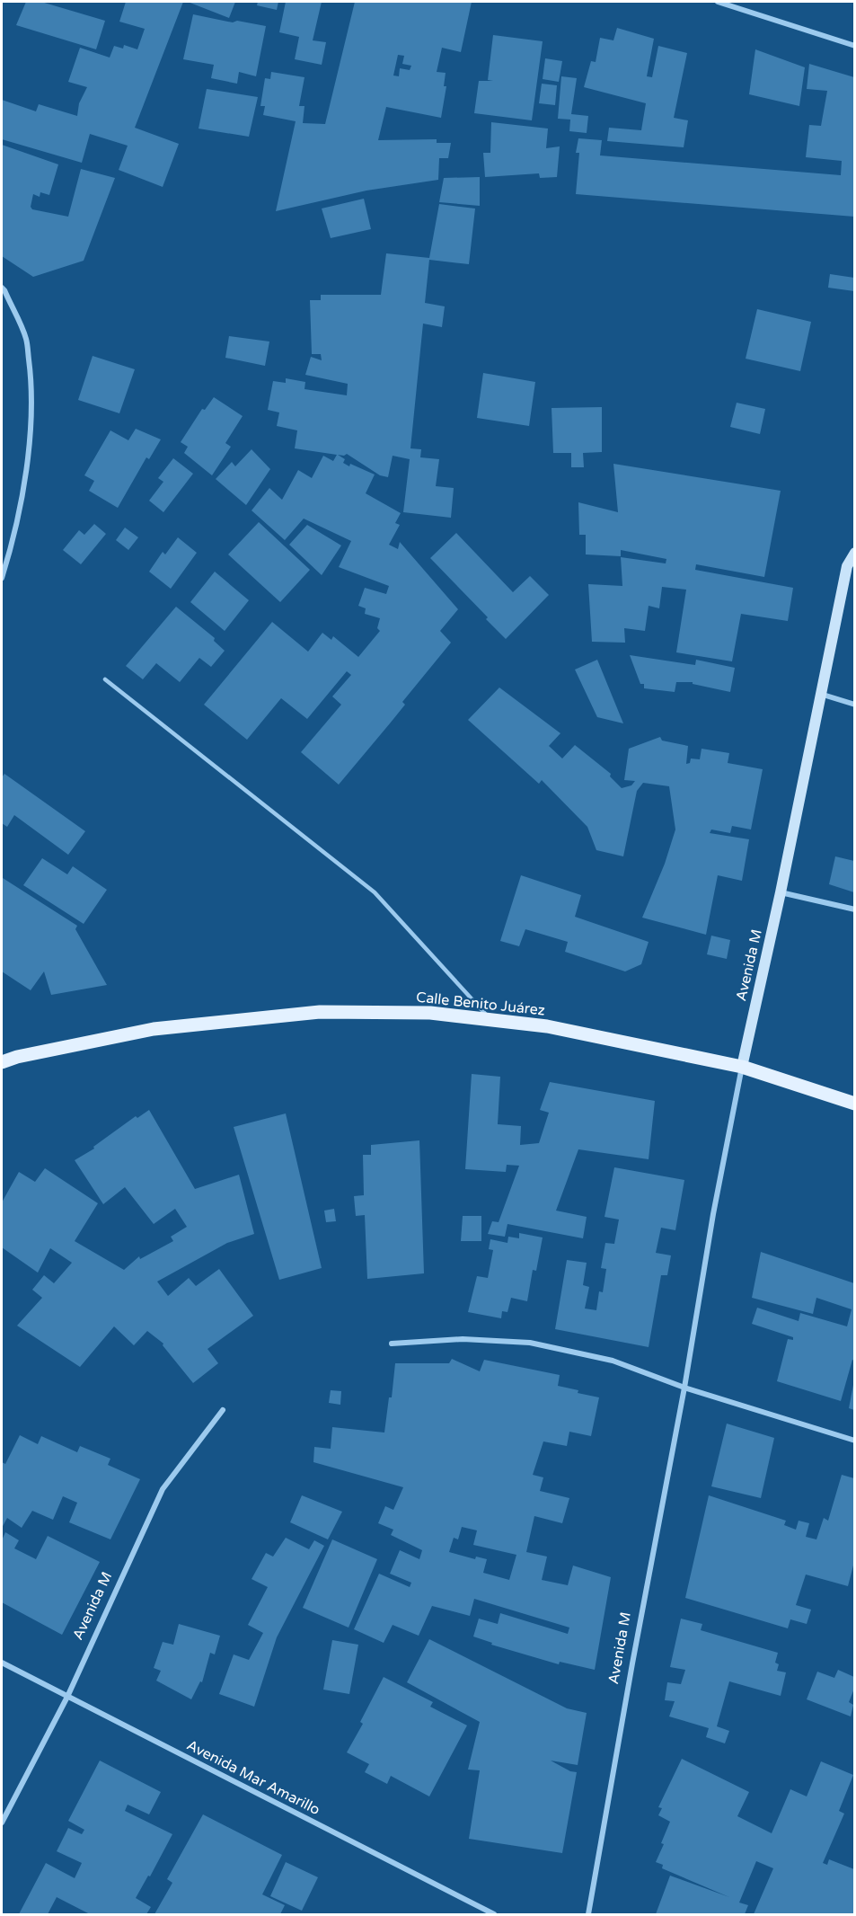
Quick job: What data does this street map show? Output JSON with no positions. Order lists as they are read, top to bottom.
{
  "streets": {
    "main road": ["Calle Benito Juárez"],
    "street": ["Avenida M", "Avenida Mar Amarillo"]
  },
  "crossings": [
    ["Avenida M", "Calle Benito Juárez"],
    ["Avenida M", "Avenida Mar Amarillo"]
  ]
}
